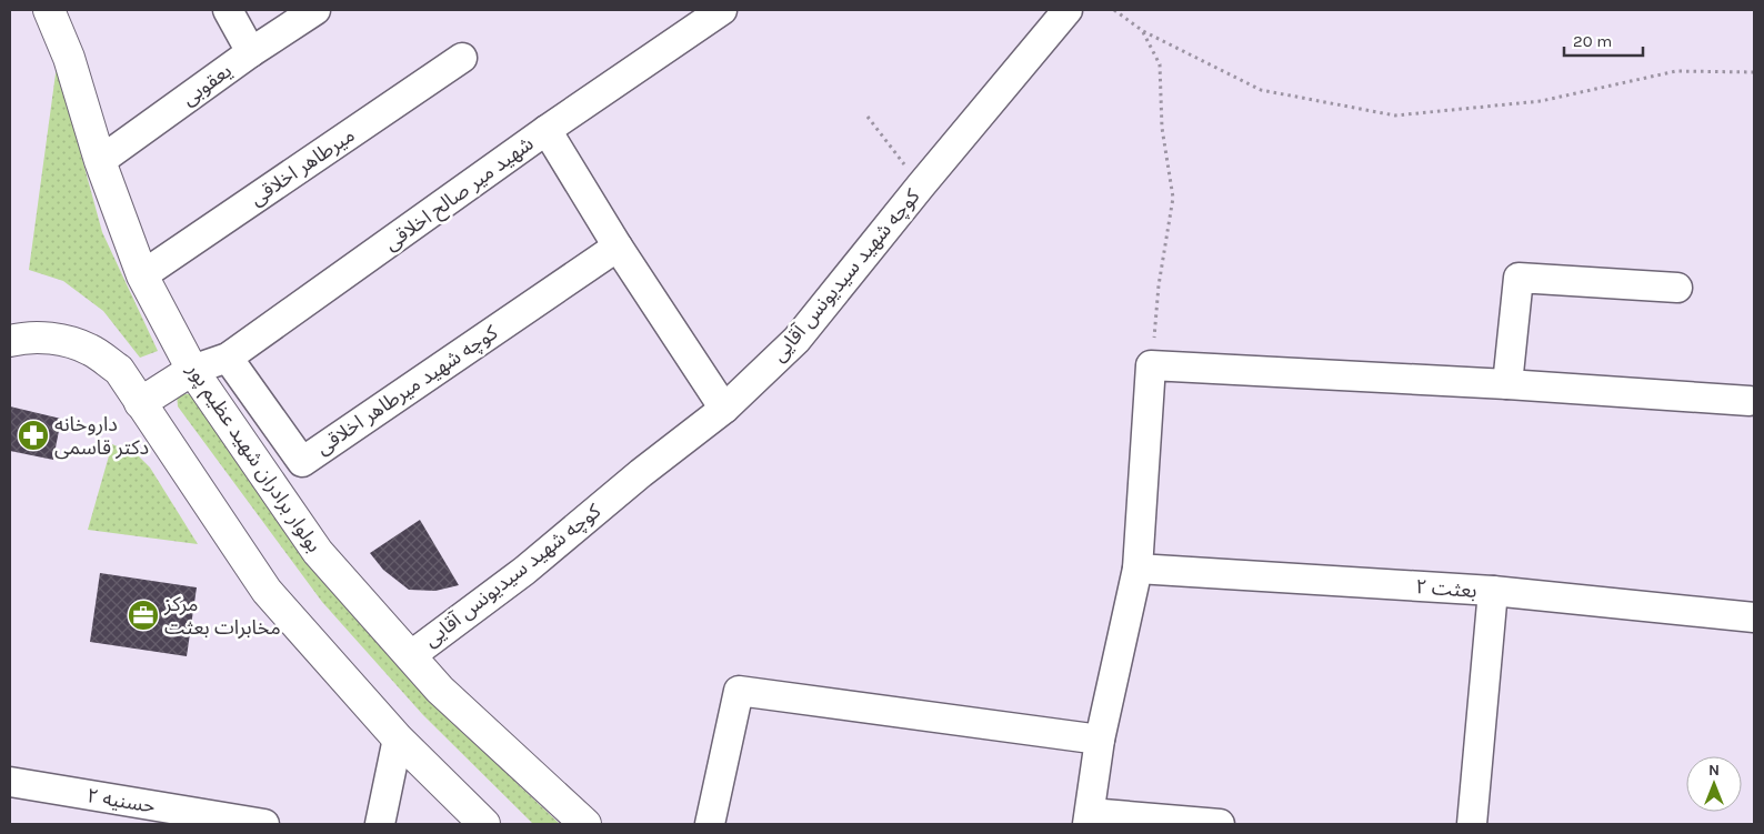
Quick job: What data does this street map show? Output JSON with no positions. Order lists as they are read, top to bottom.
{
  "streets": {
    "main road": ["بولوار برادران شهید عظیم‌ پور"],
    "street": [
      "یعقوبی",
      "میرطاهر اخلاقی",
      "شهید میر صالح اخلاقی",
      "کوچه شهید سیدیونس آقایی",
      "کوچه شهید میرطاهر اخلاقی",
      "بعثت ۲",
      "حسنیه ۲"
    ]
  },
  "crossings": [
    ["یعقوبی", "بولوار برادران شهید عظیم‌ پور"],
    ["میرطاهر اخلاقی", "بولوار برادران شهید عظیم‌ پور"],
    ["شهید میر صالح اخلاقی", "کوچه شهید میرطاهر اخلاقی"],
    ["شهید میر صالح اخلاقی", "بولوار برادران شهید عظیم‌ پور"],
    ["کوچه شهید سیدیونس آقایی", "بولوار برادران شهید عظیم‌ پور"]
  ],
  "places": {
    "pharmacy": ["داروخانه دکتر قاسمی"],
    "office": ["مرکز مخابرات بعثت"]
  },
  "scale_bar": "20 m",
  "north": "top"
}
